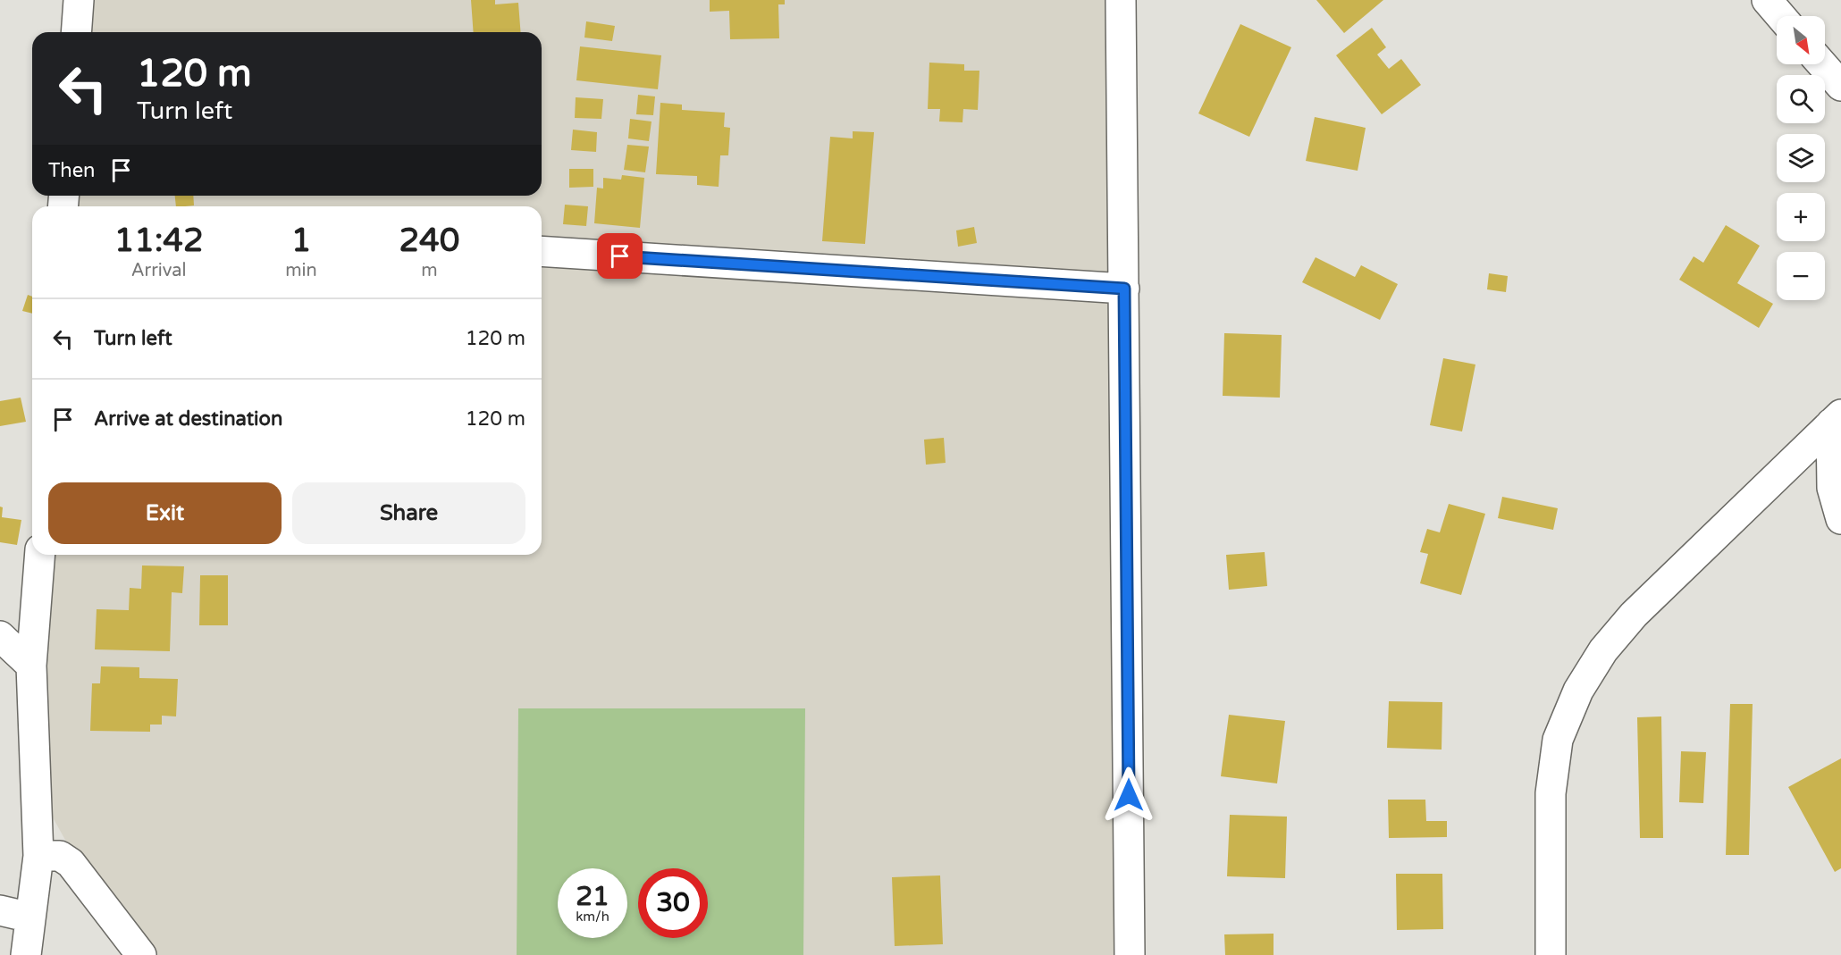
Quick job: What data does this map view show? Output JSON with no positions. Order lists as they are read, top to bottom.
{
  "north": "bottom right",
  "page": {
    "map_buttons": ["+", "−"],
    "turn": ["120 m", "Turn left"],
    "then": "Then",
    "eta": [
      "11:42",
      "Arrival",
      "1",
      "min",
      "240",
      "m"
    ],
    "list": [
      {
        "name": "Turn left",
        "value": "120 m"
      },
      {
        "name": "Arrive at destination",
        "value": "120 m"
      }
    ],
    "buttons": ["Exit", "Share"],
    "speed": "21 km/h",
    "limit": "30"
  }
}
